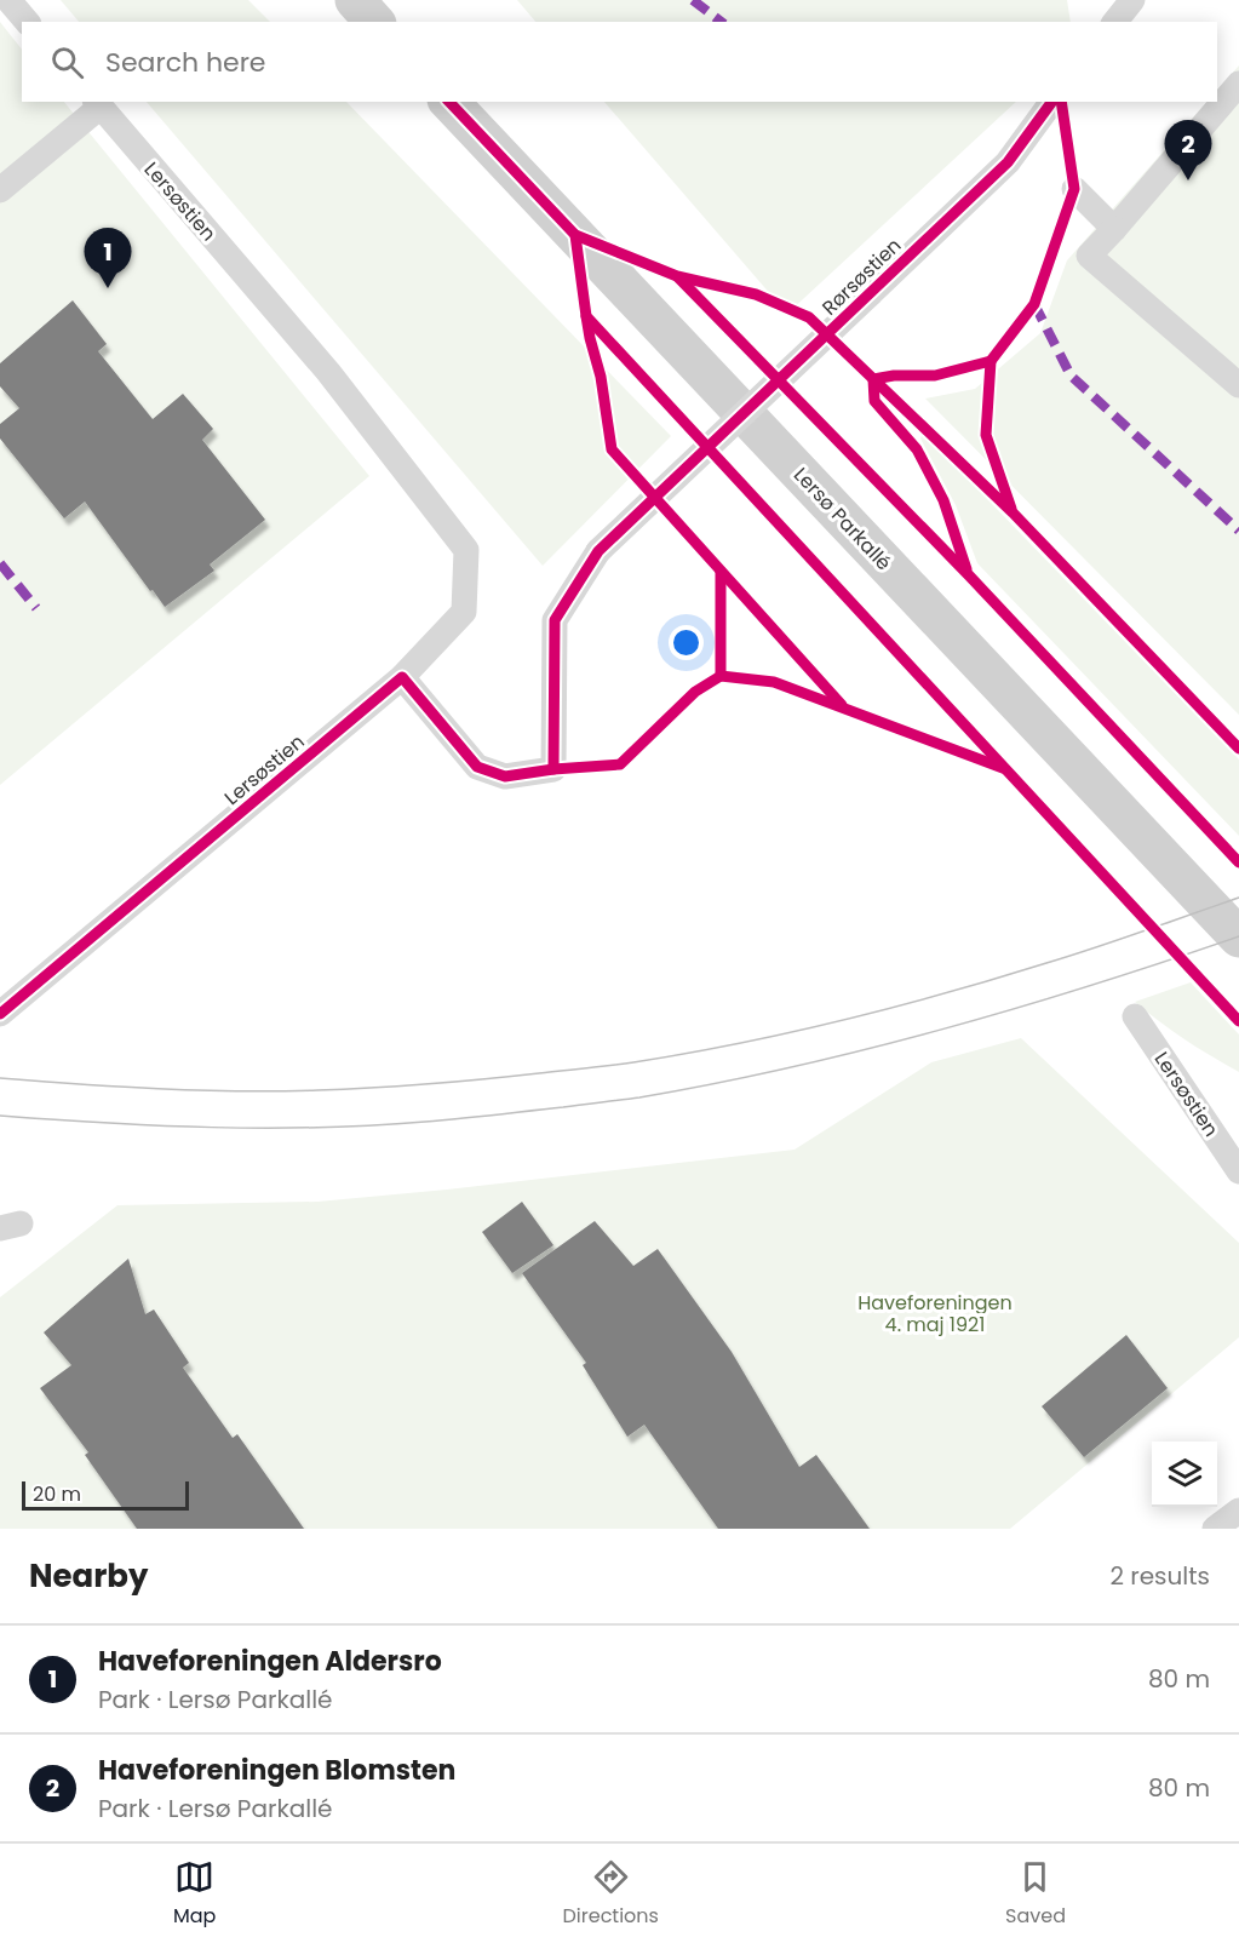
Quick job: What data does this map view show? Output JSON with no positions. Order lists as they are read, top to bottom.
{
  "streets": {
    "street": ["Lersø Parkallé"],
    "lane": ["Lersøstien", "Rørsøstien"]
  },
  "crossings": [
    ["Lersøstien", "Rørsøstien"]
  ],
  "parks": ["Haveforeningen 4. maj 1921"],
  "scale_bar": "20 m",
  "page": {
    "search": "Search here",
    "pins": ["2", "1"],
    "scale": "20 m",
    "heading": ["Nearby", "2 results"],
    "list": [
      {
        "mark": "1",
        "name": "Haveforeningen Aldersro",
        "note": "Park · Lersø Parkallé",
        "value": "80 m"
      },
      {
        "mark": "2",
        "name": "Haveforeningen Blomsten",
        "note": "Park · Lersø Parkallé",
        "value": "80 m"
      }
    ],
    "nav": ["Map", "Directions", "Saved"]
  }
}
